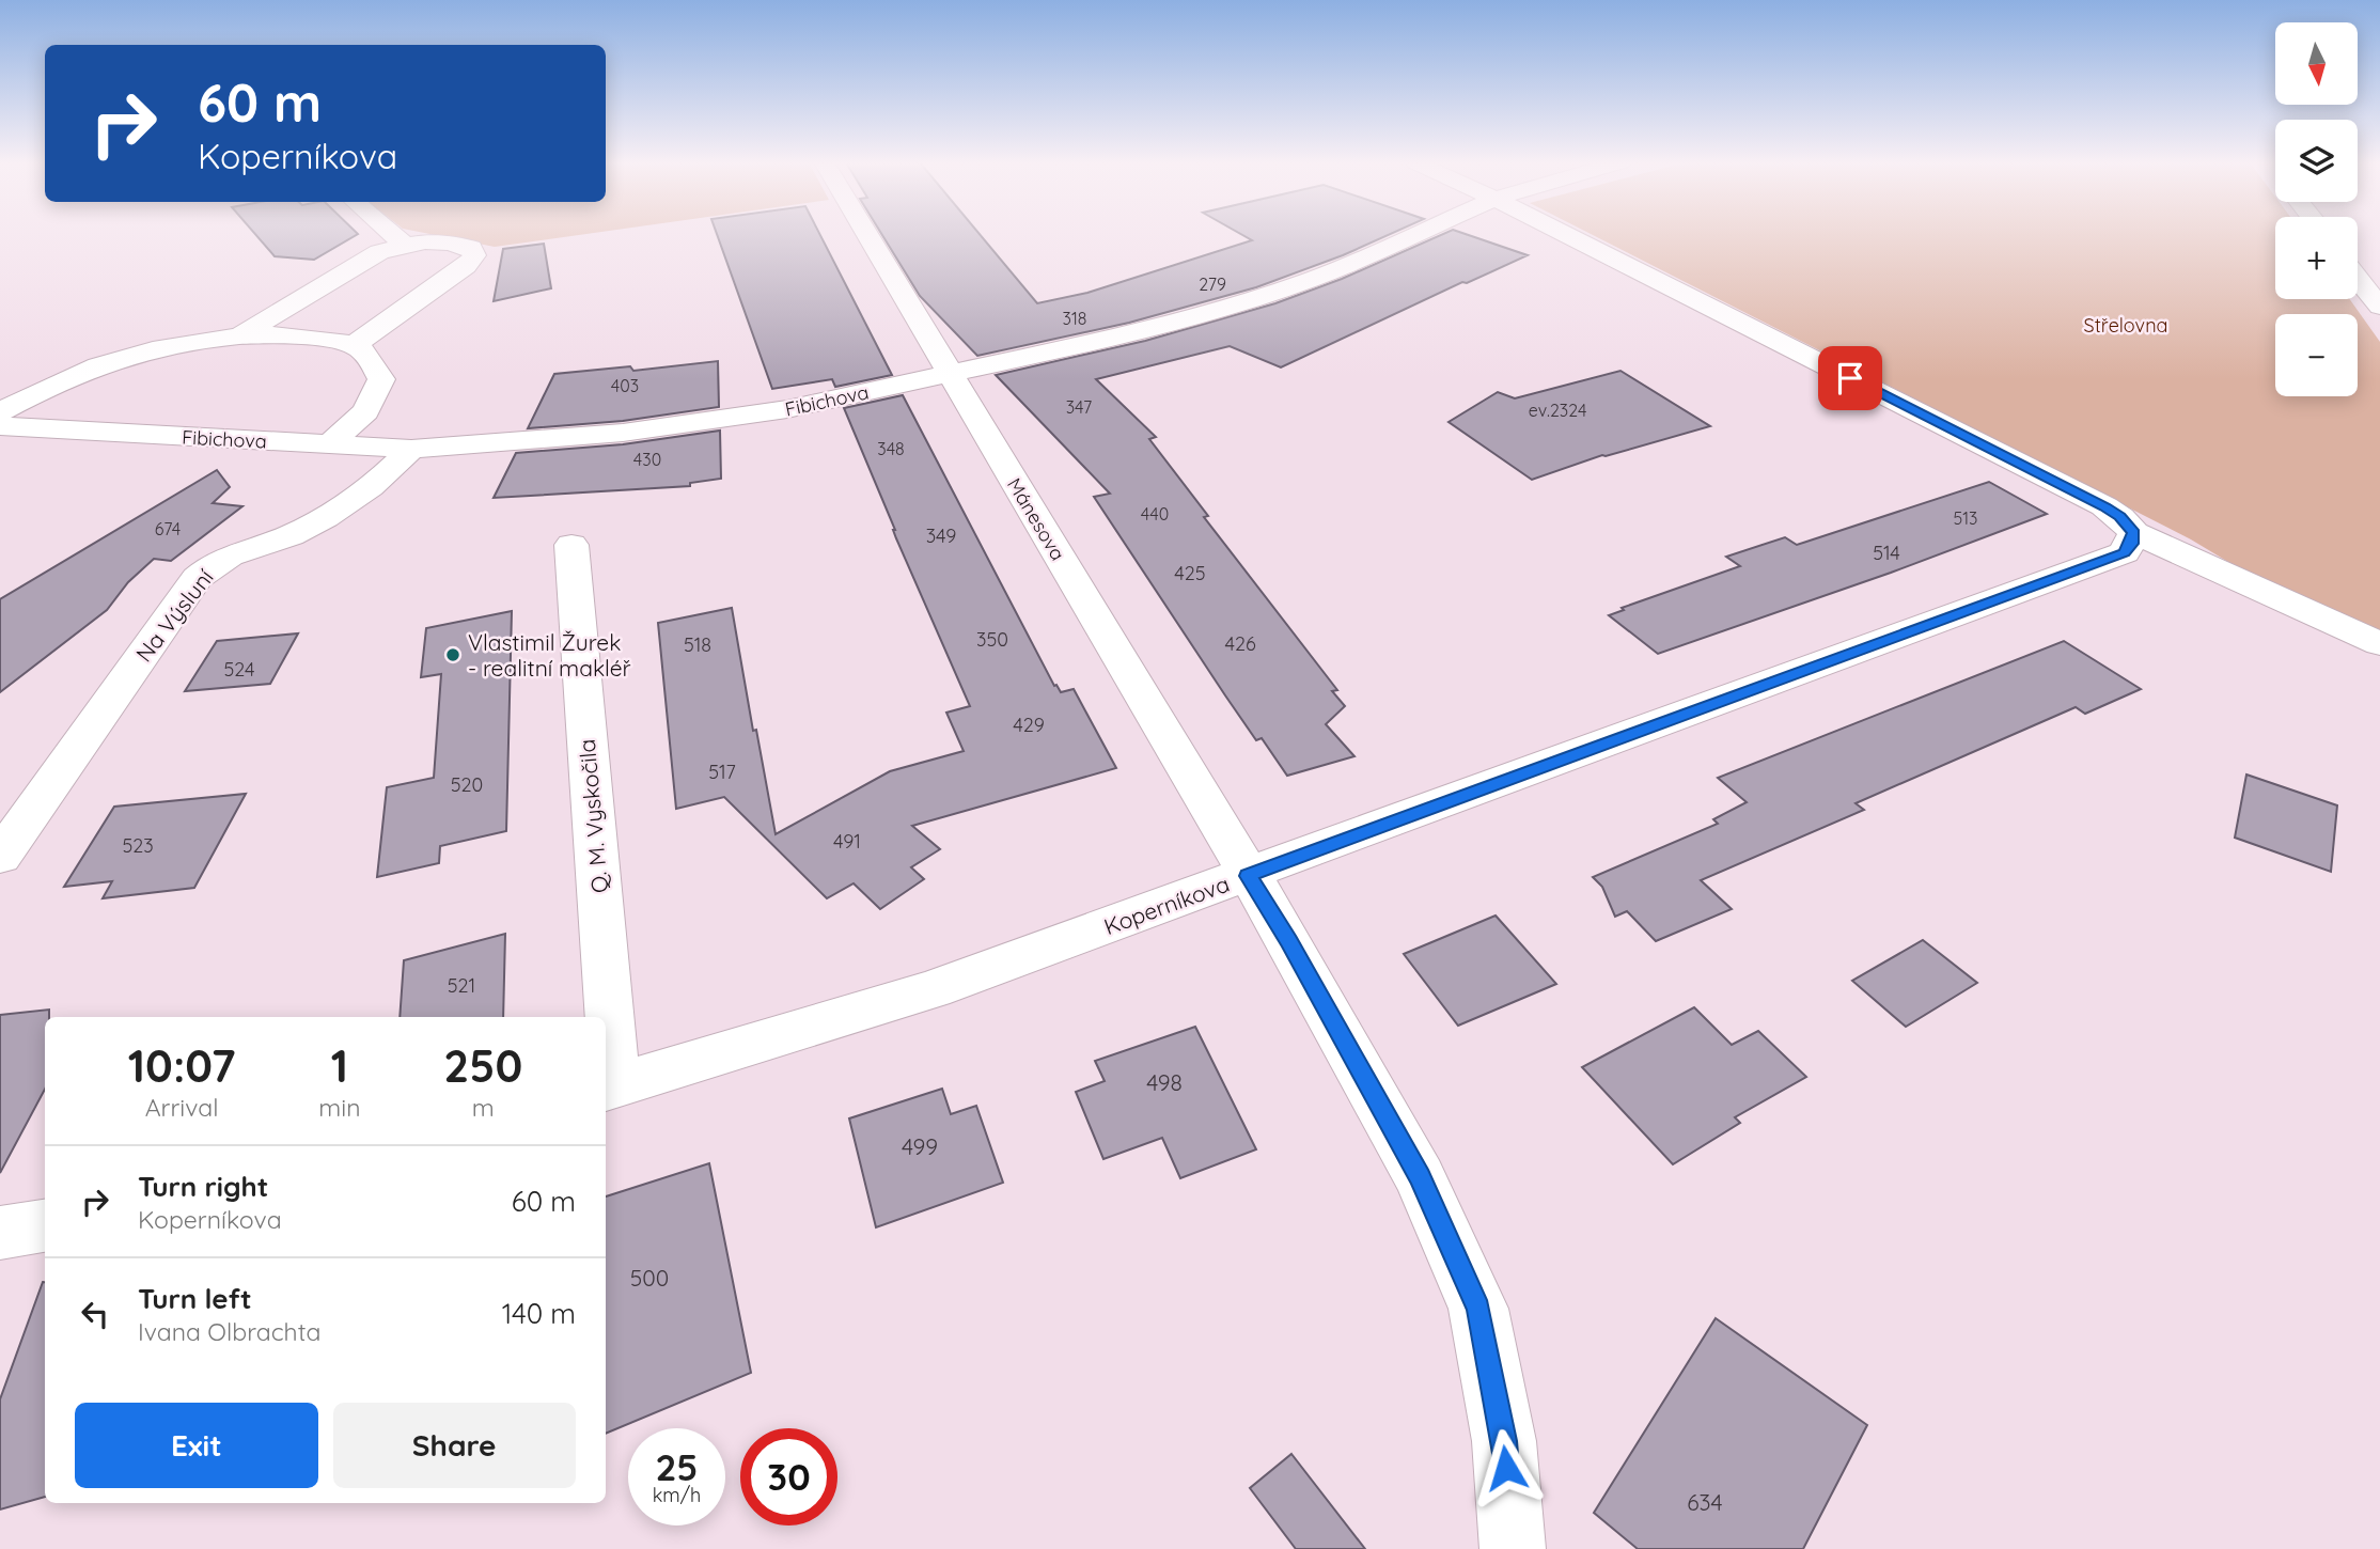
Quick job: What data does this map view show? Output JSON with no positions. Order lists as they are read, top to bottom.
{
  "streets": {
    "street": [
      "Fibichova",
      "Mánesova",
      "Na Výsluní",
      "Q. M. Vyskočila",
      "Koperníkova"
    ]
  },
  "crossings": [
    ["Fibichova", "Mánesova"],
    ["Fibichova", "Na Výsluní"],
    ["Mánesova", "Koperníkova"],
    ["Q. M. Vyskočila", "Koperníkova"]
  ],
  "parks": ["Střelovna"],
  "places": ["Vlastimil Žurek - realitní makléř"],
  "house_numbers": [
    "279",
    "318",
    "403",
    "347",
    "ev.2324",
    "348",
    "430",
    "440",
    "513",
    "674",
    "349",
    "514",
    "425",
    "350",
    "426",
    "518",
    "524",
    "429",
    "517",
    "520",
    "491",
    "523",
    "521",
    "498",
    "499",
    "500",
    "634"
  ],
  "north": "bottom",
  "page": {
    "map_buttons": ["+", "−"],
    "turn": ["60 m", "Koperníkova"],
    "eta": [
      "10:07",
      "Arrival",
      "1",
      "min",
      "250",
      "m"
    ],
    "list": [
      {
        "name": "Turn right",
        "note": "Koperníkova",
        "value": "60 m"
      },
      {
        "name": "Turn left",
        "note": "Ivana Olbrachta",
        "value": "140 m"
      }
    ],
    "buttons": ["Exit", "Share"],
    "speed": "25 km/h",
    "limit": "30"
  }
}
